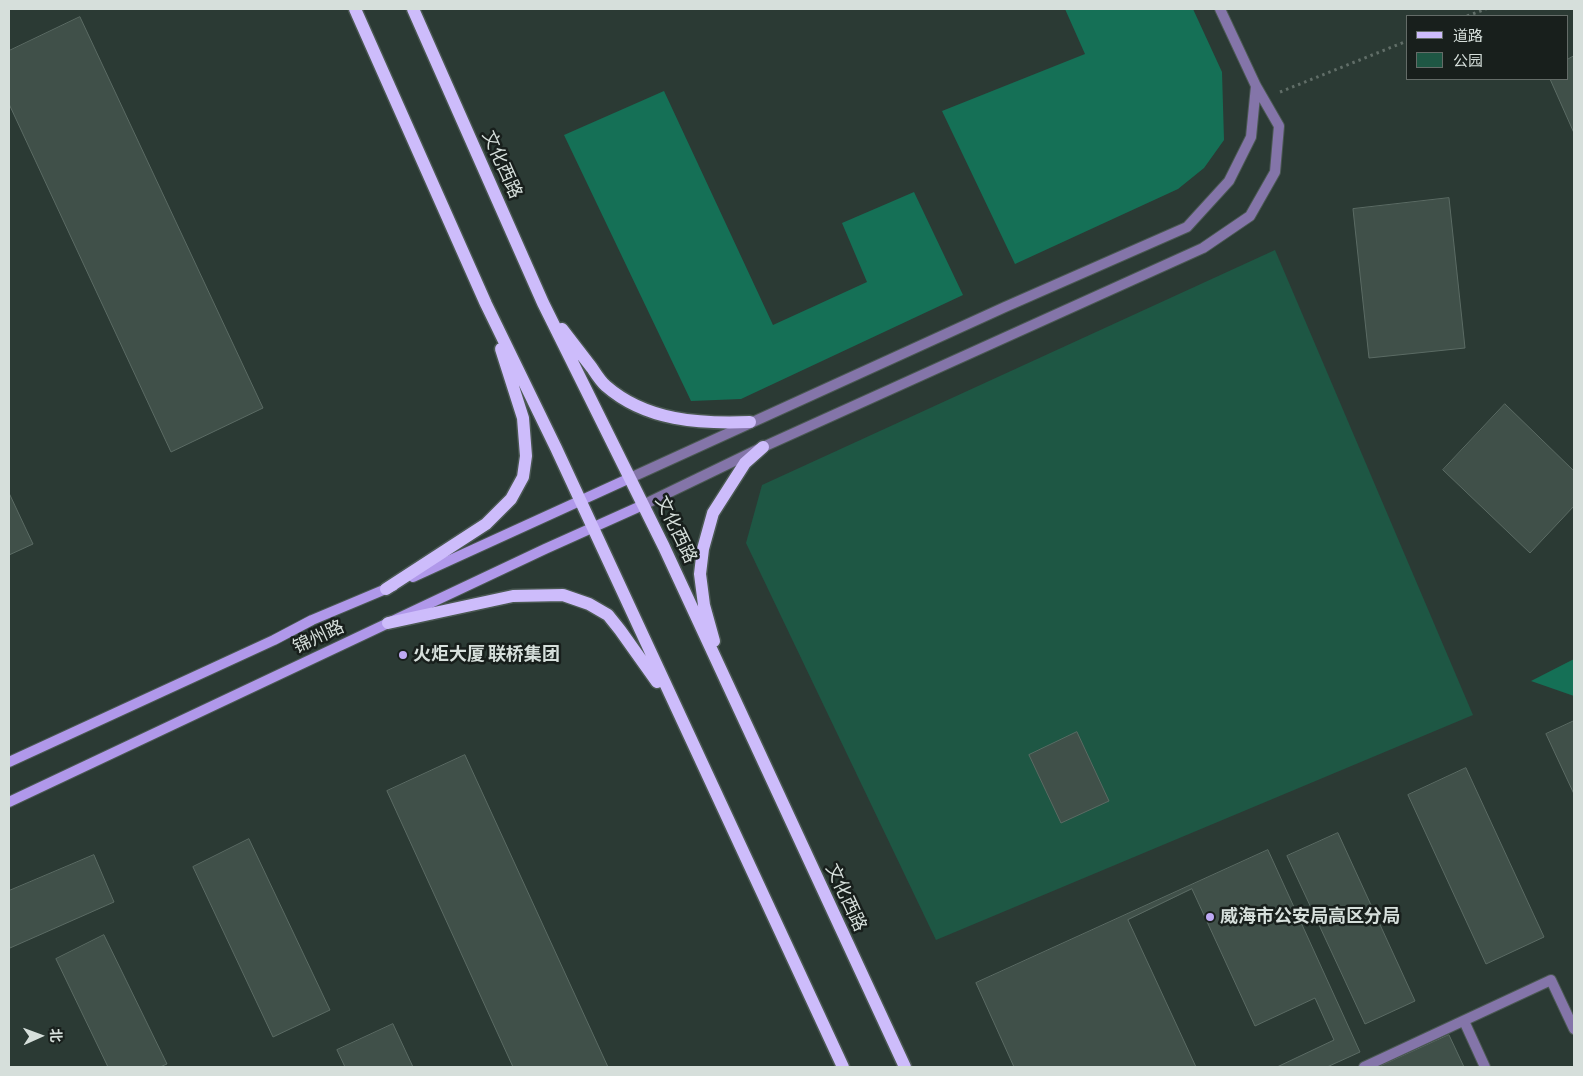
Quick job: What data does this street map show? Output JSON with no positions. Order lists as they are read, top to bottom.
{
  "streets": {
    "main road": ["文化西路", "锦州路"]
  },
  "crossings": [
    ["文化西路", "锦州路"]
  ],
  "places": ["火炬大厦 联桥集团", "威海市公安局高区分局"],
  "legend": ["道路", "公园"],
  "north": "right"
}
